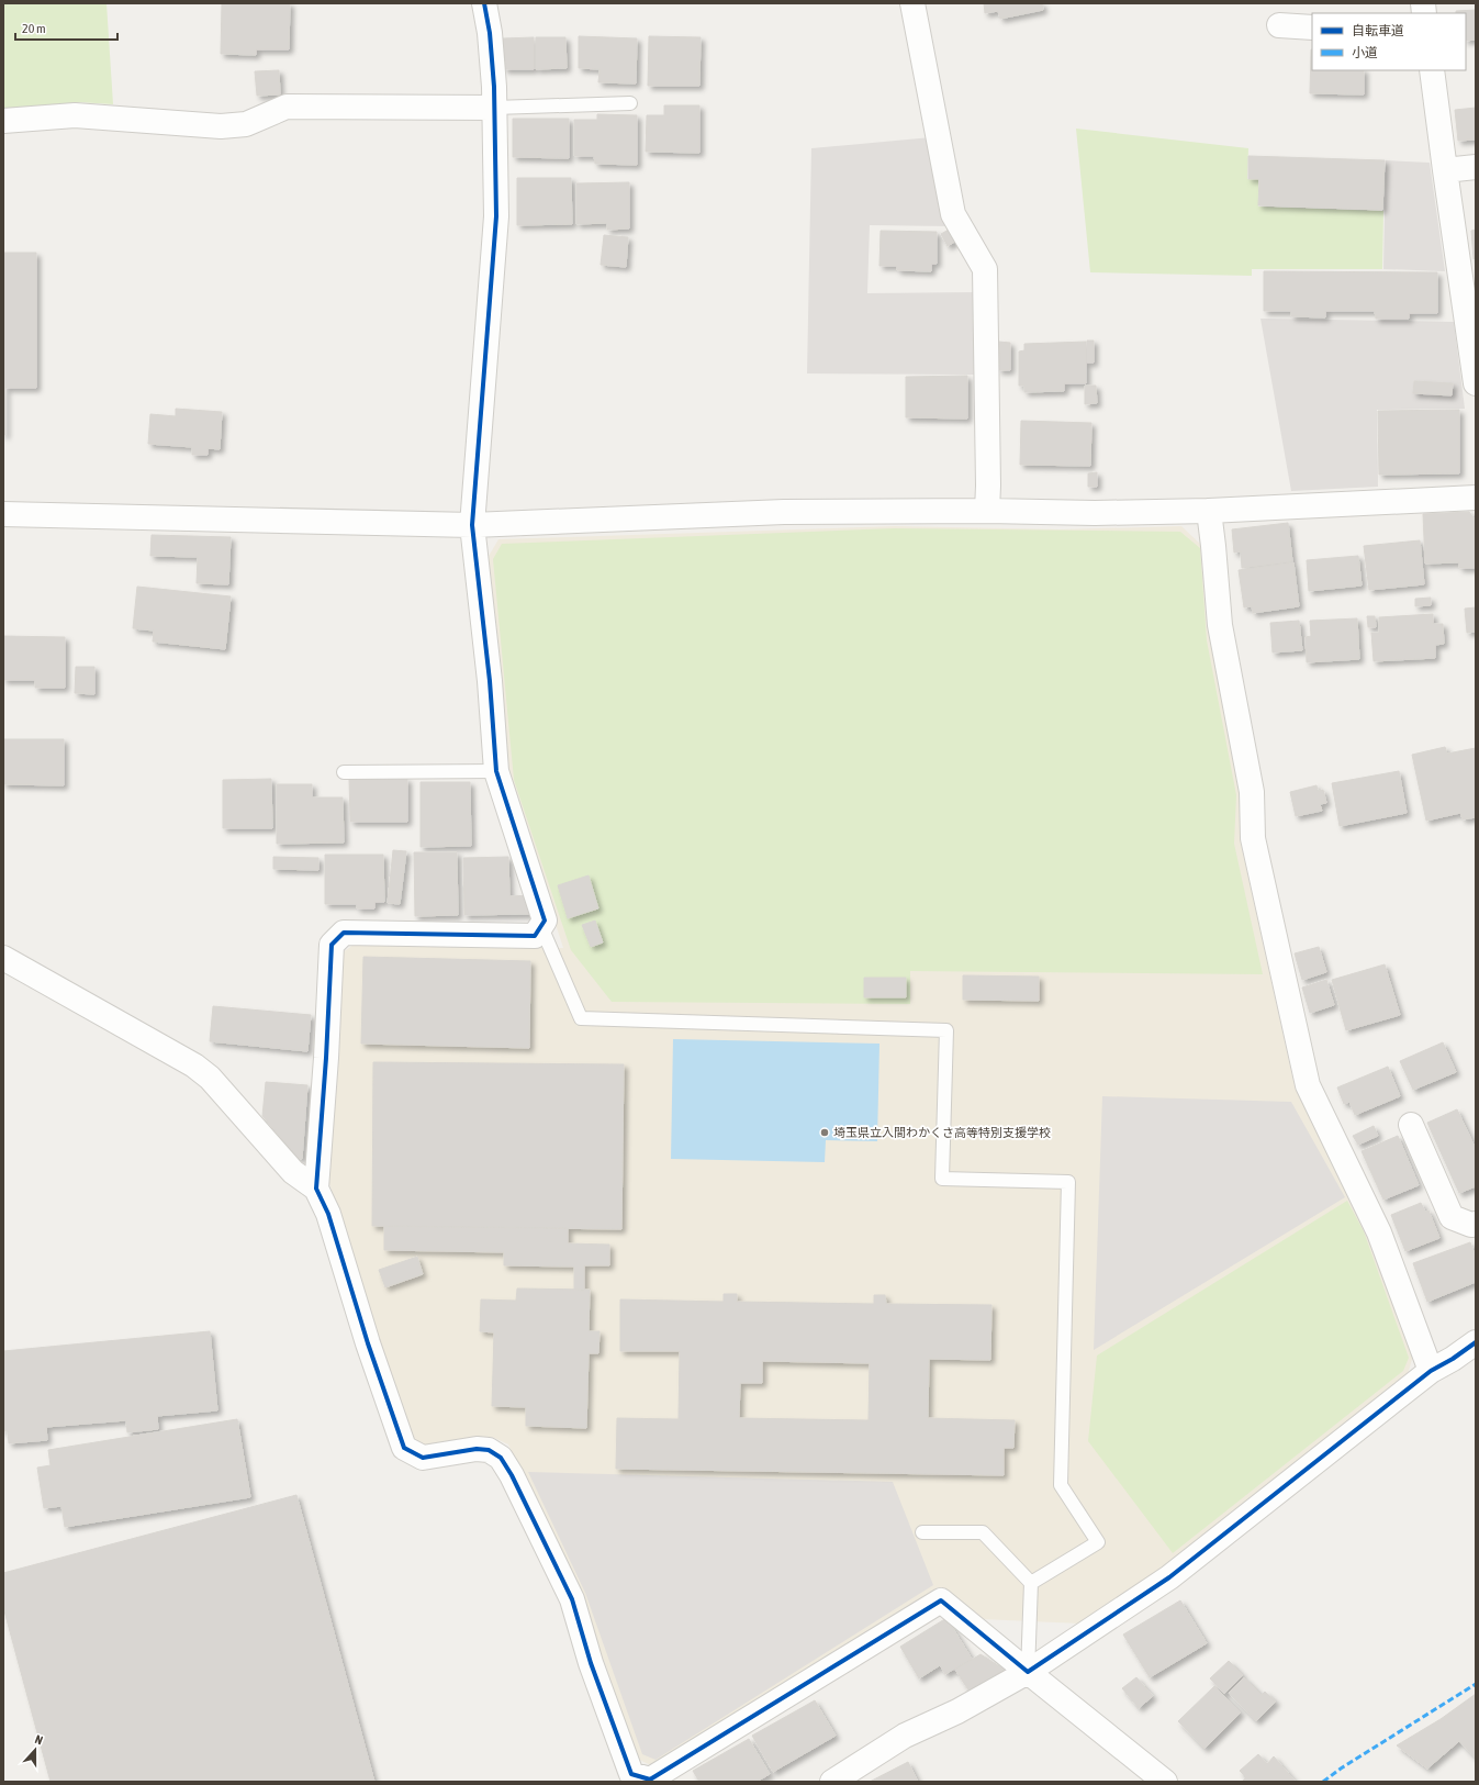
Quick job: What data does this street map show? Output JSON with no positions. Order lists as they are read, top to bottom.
{
  "places": ["埼玉県立入間わかくさ高等特別支援学校"],
  "legend": ["自転車道", "小道"],
  "scale_bar": "20 m",
  "north": "top"
}
